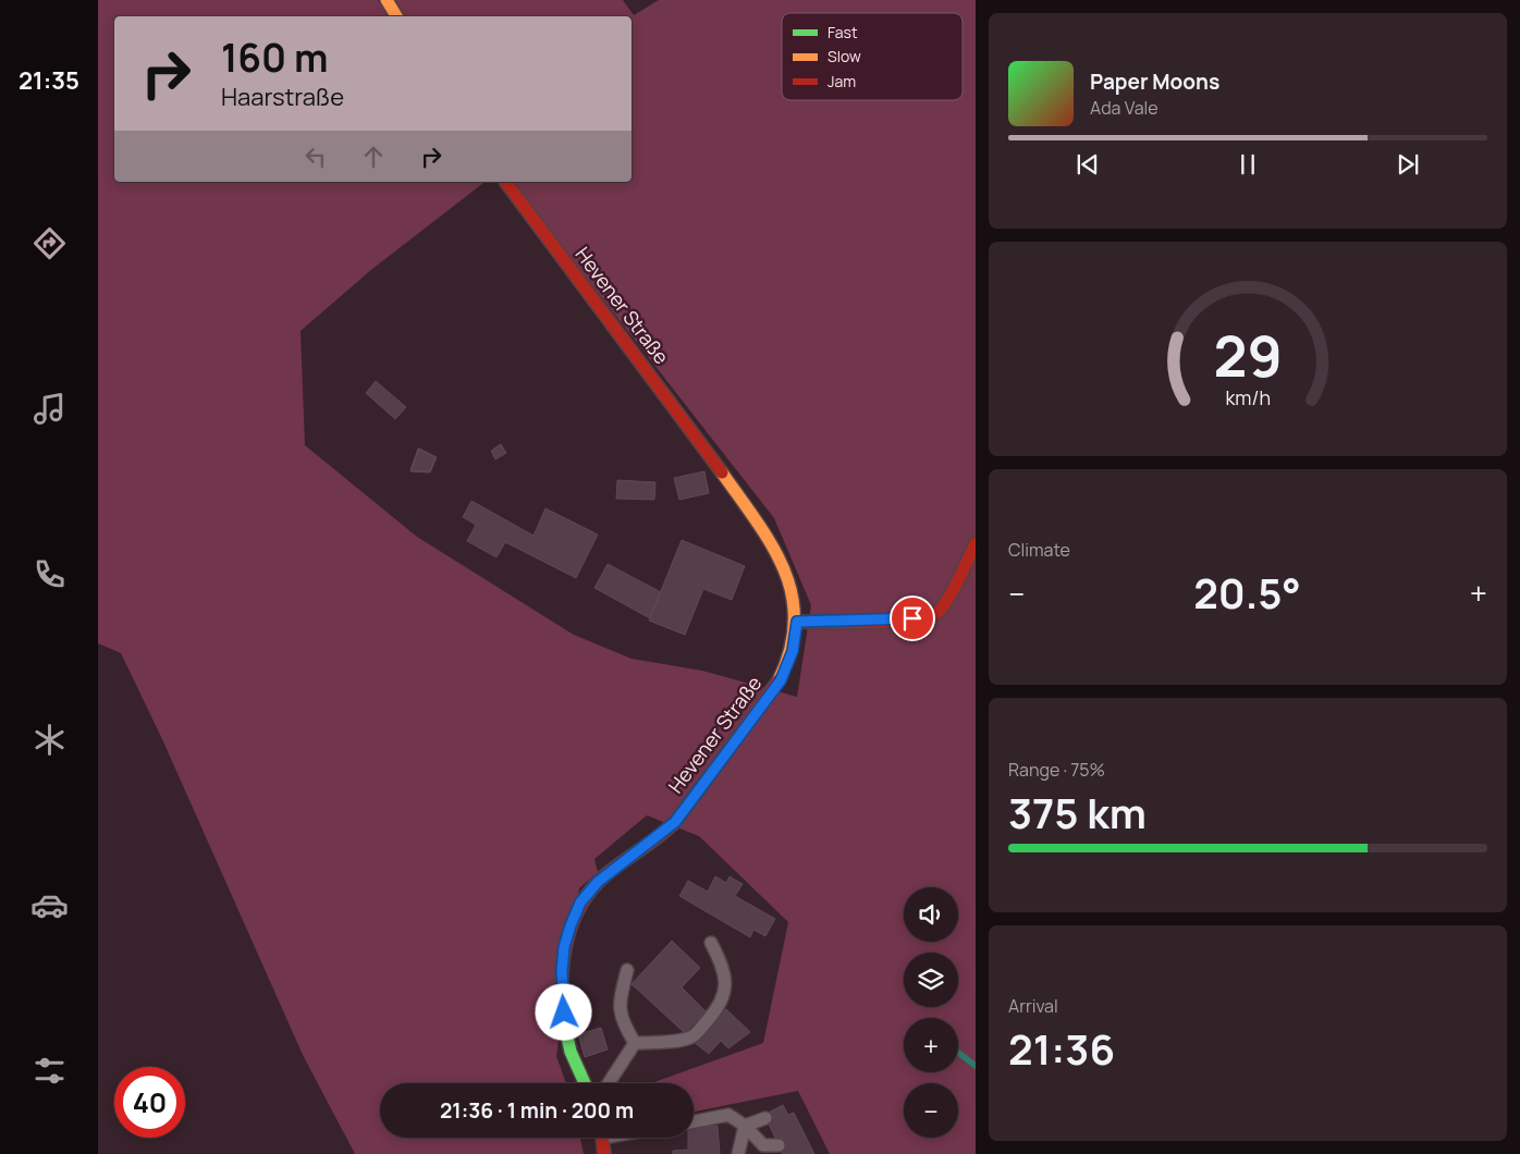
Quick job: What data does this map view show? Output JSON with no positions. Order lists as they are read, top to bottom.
{
  "streets": {
    "street": ["Hevener Straße"]
  },
  "legend": ["Fast", "Slow", "Jam"],
  "page": {
    "tabs": "21:35",
    "turn": ["160 m", "Haarstraße"],
    "song": ["Paper Moons", "Ada Vale"],
    "tile": [
      "Climate",
      ["Range · 75%", "375 km"],
      ["Arrival", "21:36"]
    ],
    "heat": ["−", "20.5°", "+"],
    "map_buttons": ["+", "−"],
    "limit": "40",
    "trip": "21:36 · 1 min · 200 m",
    "gauge": ["29", "km/h"]
  }
}
